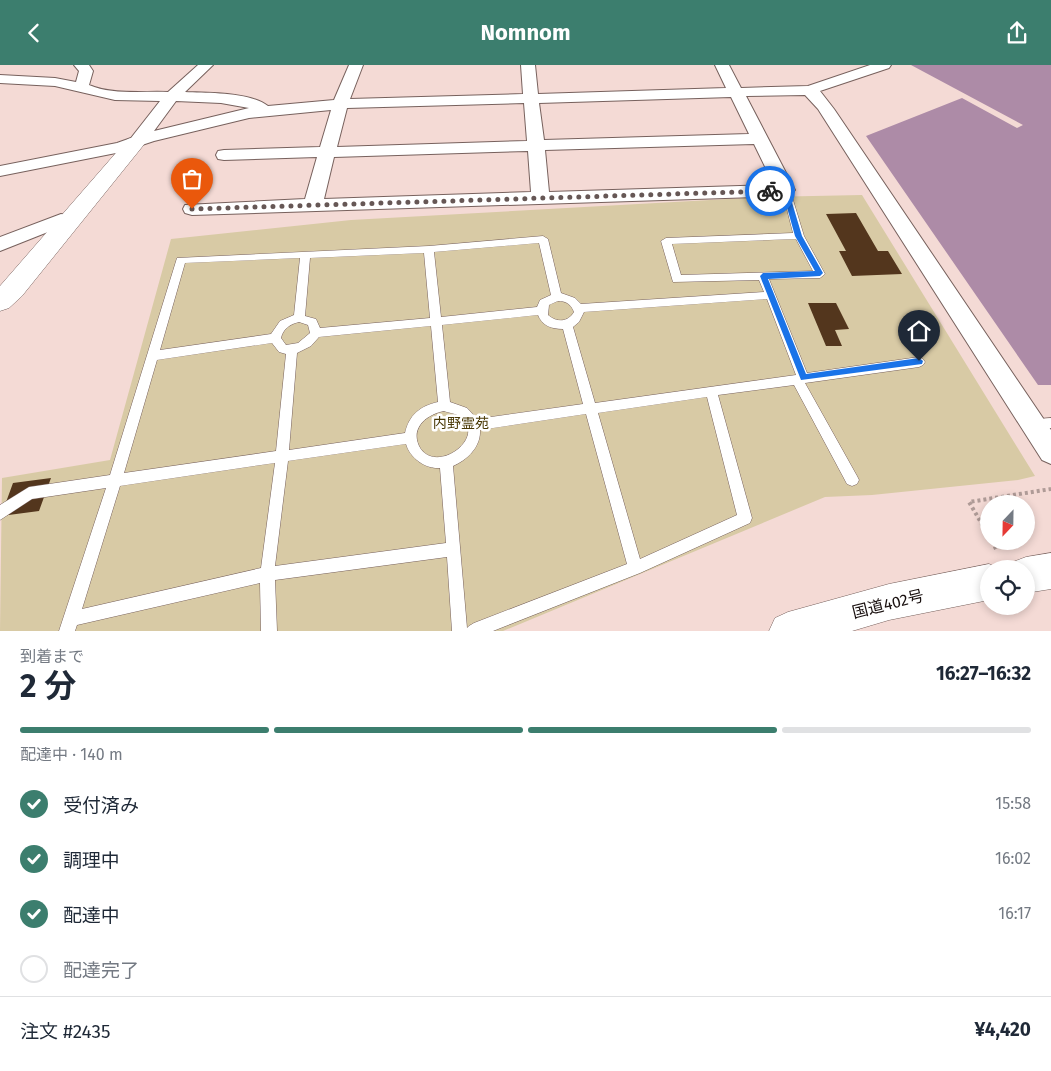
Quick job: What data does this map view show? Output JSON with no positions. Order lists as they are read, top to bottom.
{
  "streets": {
    "main road": ["国道402号"]
  },
  "parks": ["内野霊苑"],
  "north": "bottom",
  "page": {
    "header": "Nomnom",
    "heading": ["2 分", "到着まで", "16:27–16:32"],
    "panel": ["注文 #2435", "¥4,420"],
    "bar": "配達中 · 140 m",
    "list": [
      ["受付済み", "15:58"],
      ["調理中", "16:02"],
      ["配達中", "16:17"],
      "配達完了"
    ]
  }
}
